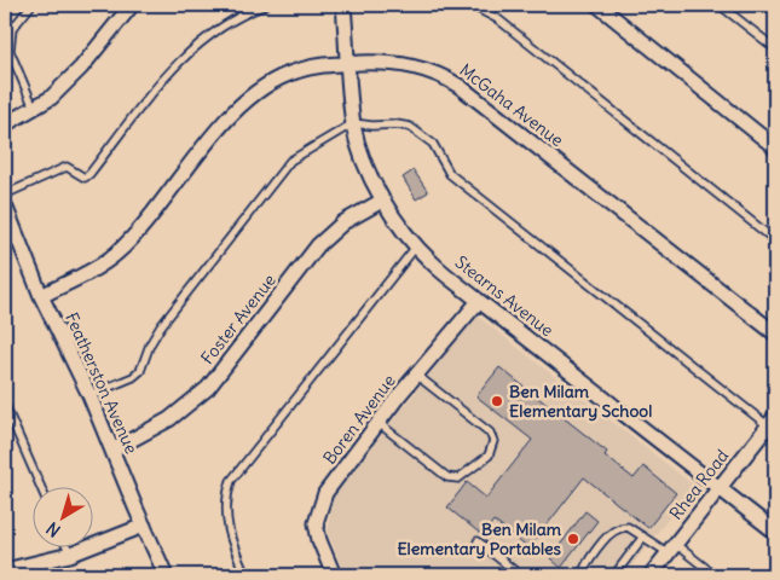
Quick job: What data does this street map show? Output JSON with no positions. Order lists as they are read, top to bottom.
{
  "streets": {
    "street": [
      "McGaha Avenue",
      "Stearns Avenue",
      "Foster Avenue",
      "Featherston Avenue",
      "Boren Avenue",
      "Rhea Road"
    ]
  },
  "crossings": [
    ["McGaha Avenue", "Stearns Avenue"],
    ["McGaha Avenue", "Featherston Avenue"],
    ["Stearns Avenue", "Foster Avenue"],
    ["Stearns Avenue", "Boren Avenue"],
    ["Stearns Avenue", "Rhea Road"],
    ["Foster Avenue", "Featherston Avenue"]
  ],
  "places": ["Ben Milam Elementary School", "Ben Milam Elementary Portables"],
  "north": "bottom left"
}
